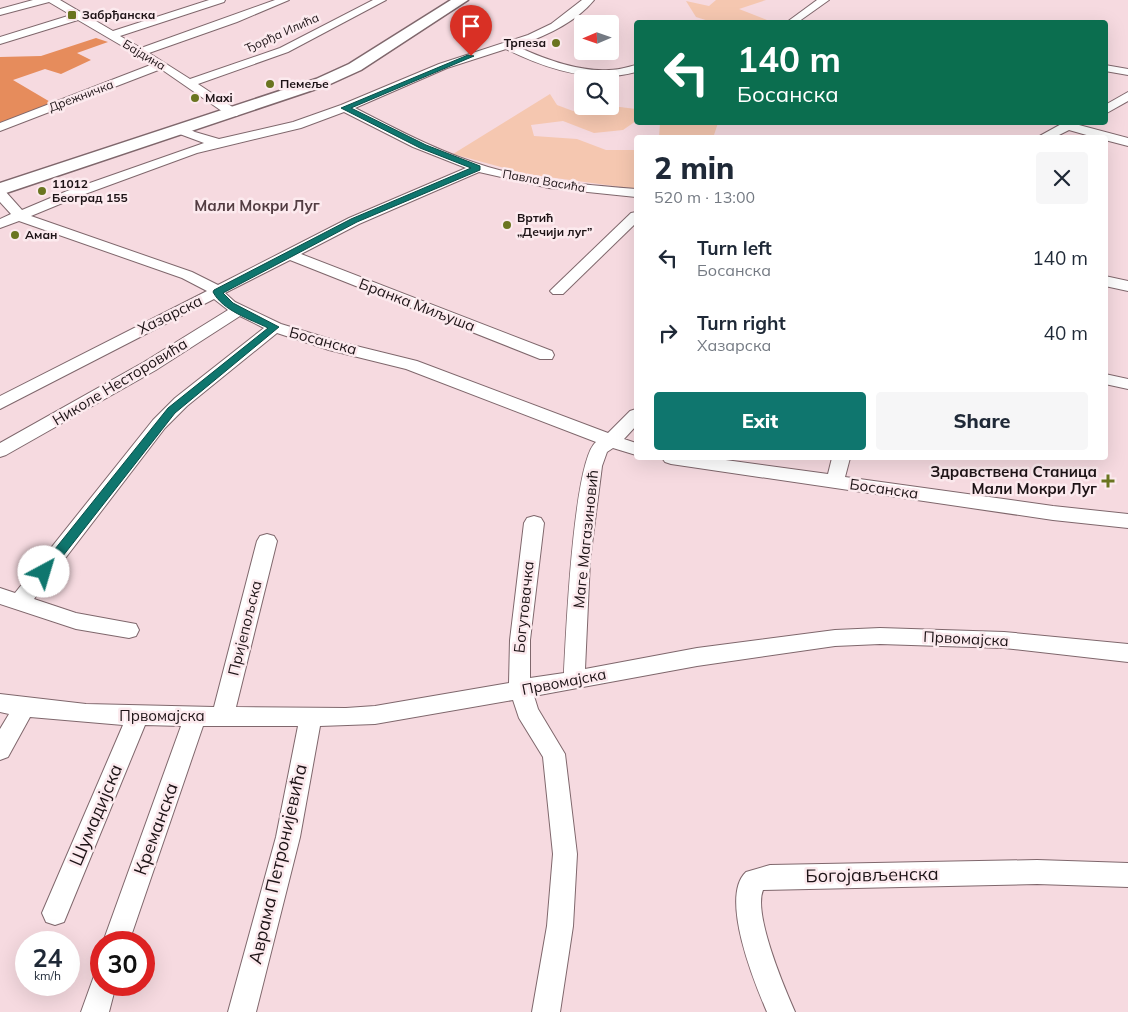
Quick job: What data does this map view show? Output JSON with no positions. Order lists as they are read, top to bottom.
{
  "streets": {
    "street": [
      "Ђорђа Илића",
      "Бајдина",
      "Дрежничка",
      "Павла Васића",
      "Бранка Миљуша",
      "Хазарска",
      "Босанска",
      "Николе Несторовића",
      "Маге Магазиновић",
      "Богутовачка",
      "Пријепољска",
      "Првомајска",
      "Шумадијска",
      "Креманска",
      "Аврама Петронијевића",
      "Богојављенска"
    ]
  },
  "crossings": [
    ["Ђорђа Илића", "Бајдина"],
    ["Бајдина", "Дрежничка"],
    ["Павла Васића", "Хазарска"],
    ["Бранка Миљуша", "Хазарска"],
    ["Хазарска", "Босанска"],
    ["Босанска", "Николе Несторовића"],
    ["Босанска", "Маге Магазиновић"],
    ["Маге Магазиновић", "Првомајска"],
    ["Богутовачка", "Првомајска"],
    ["Пријепољска", "Првомајска"],
    ["Првомајска", "Шумадијска"],
    ["Првомајска", "Креманска"],
    ["Првомајска", "Аврама Петронијевића"]
  ],
  "districts": ["Мали Мокри Луг"],
  "places": {
    "transit": ["Забрђанска"],
    "other": [
      "Трпеза",
      "Пемеље",
      "Maxi",
      "11012 Београд 155",
      "Вртић „Дечији луг”",
      "Аман"
    ],
    "health": ["Здравствена Станица Мали Мокри Луг"]
  },
  "north": "left",
  "page": {
    "turn": ["140 m", "Босанска"],
    "heading": ["2 min", "520 m · 13:00"],
    "list": [
      {
        "name": "Turn left",
        "note": "Босанска",
        "value": "140 m"
      },
      {
        "name": "Turn right",
        "note": "Хазарска",
        "value": "40 m"
      }
    ],
    "buttons": ["Exit", "Share"],
    "speed": "24 km/h",
    "limit": "30"
  }
}
